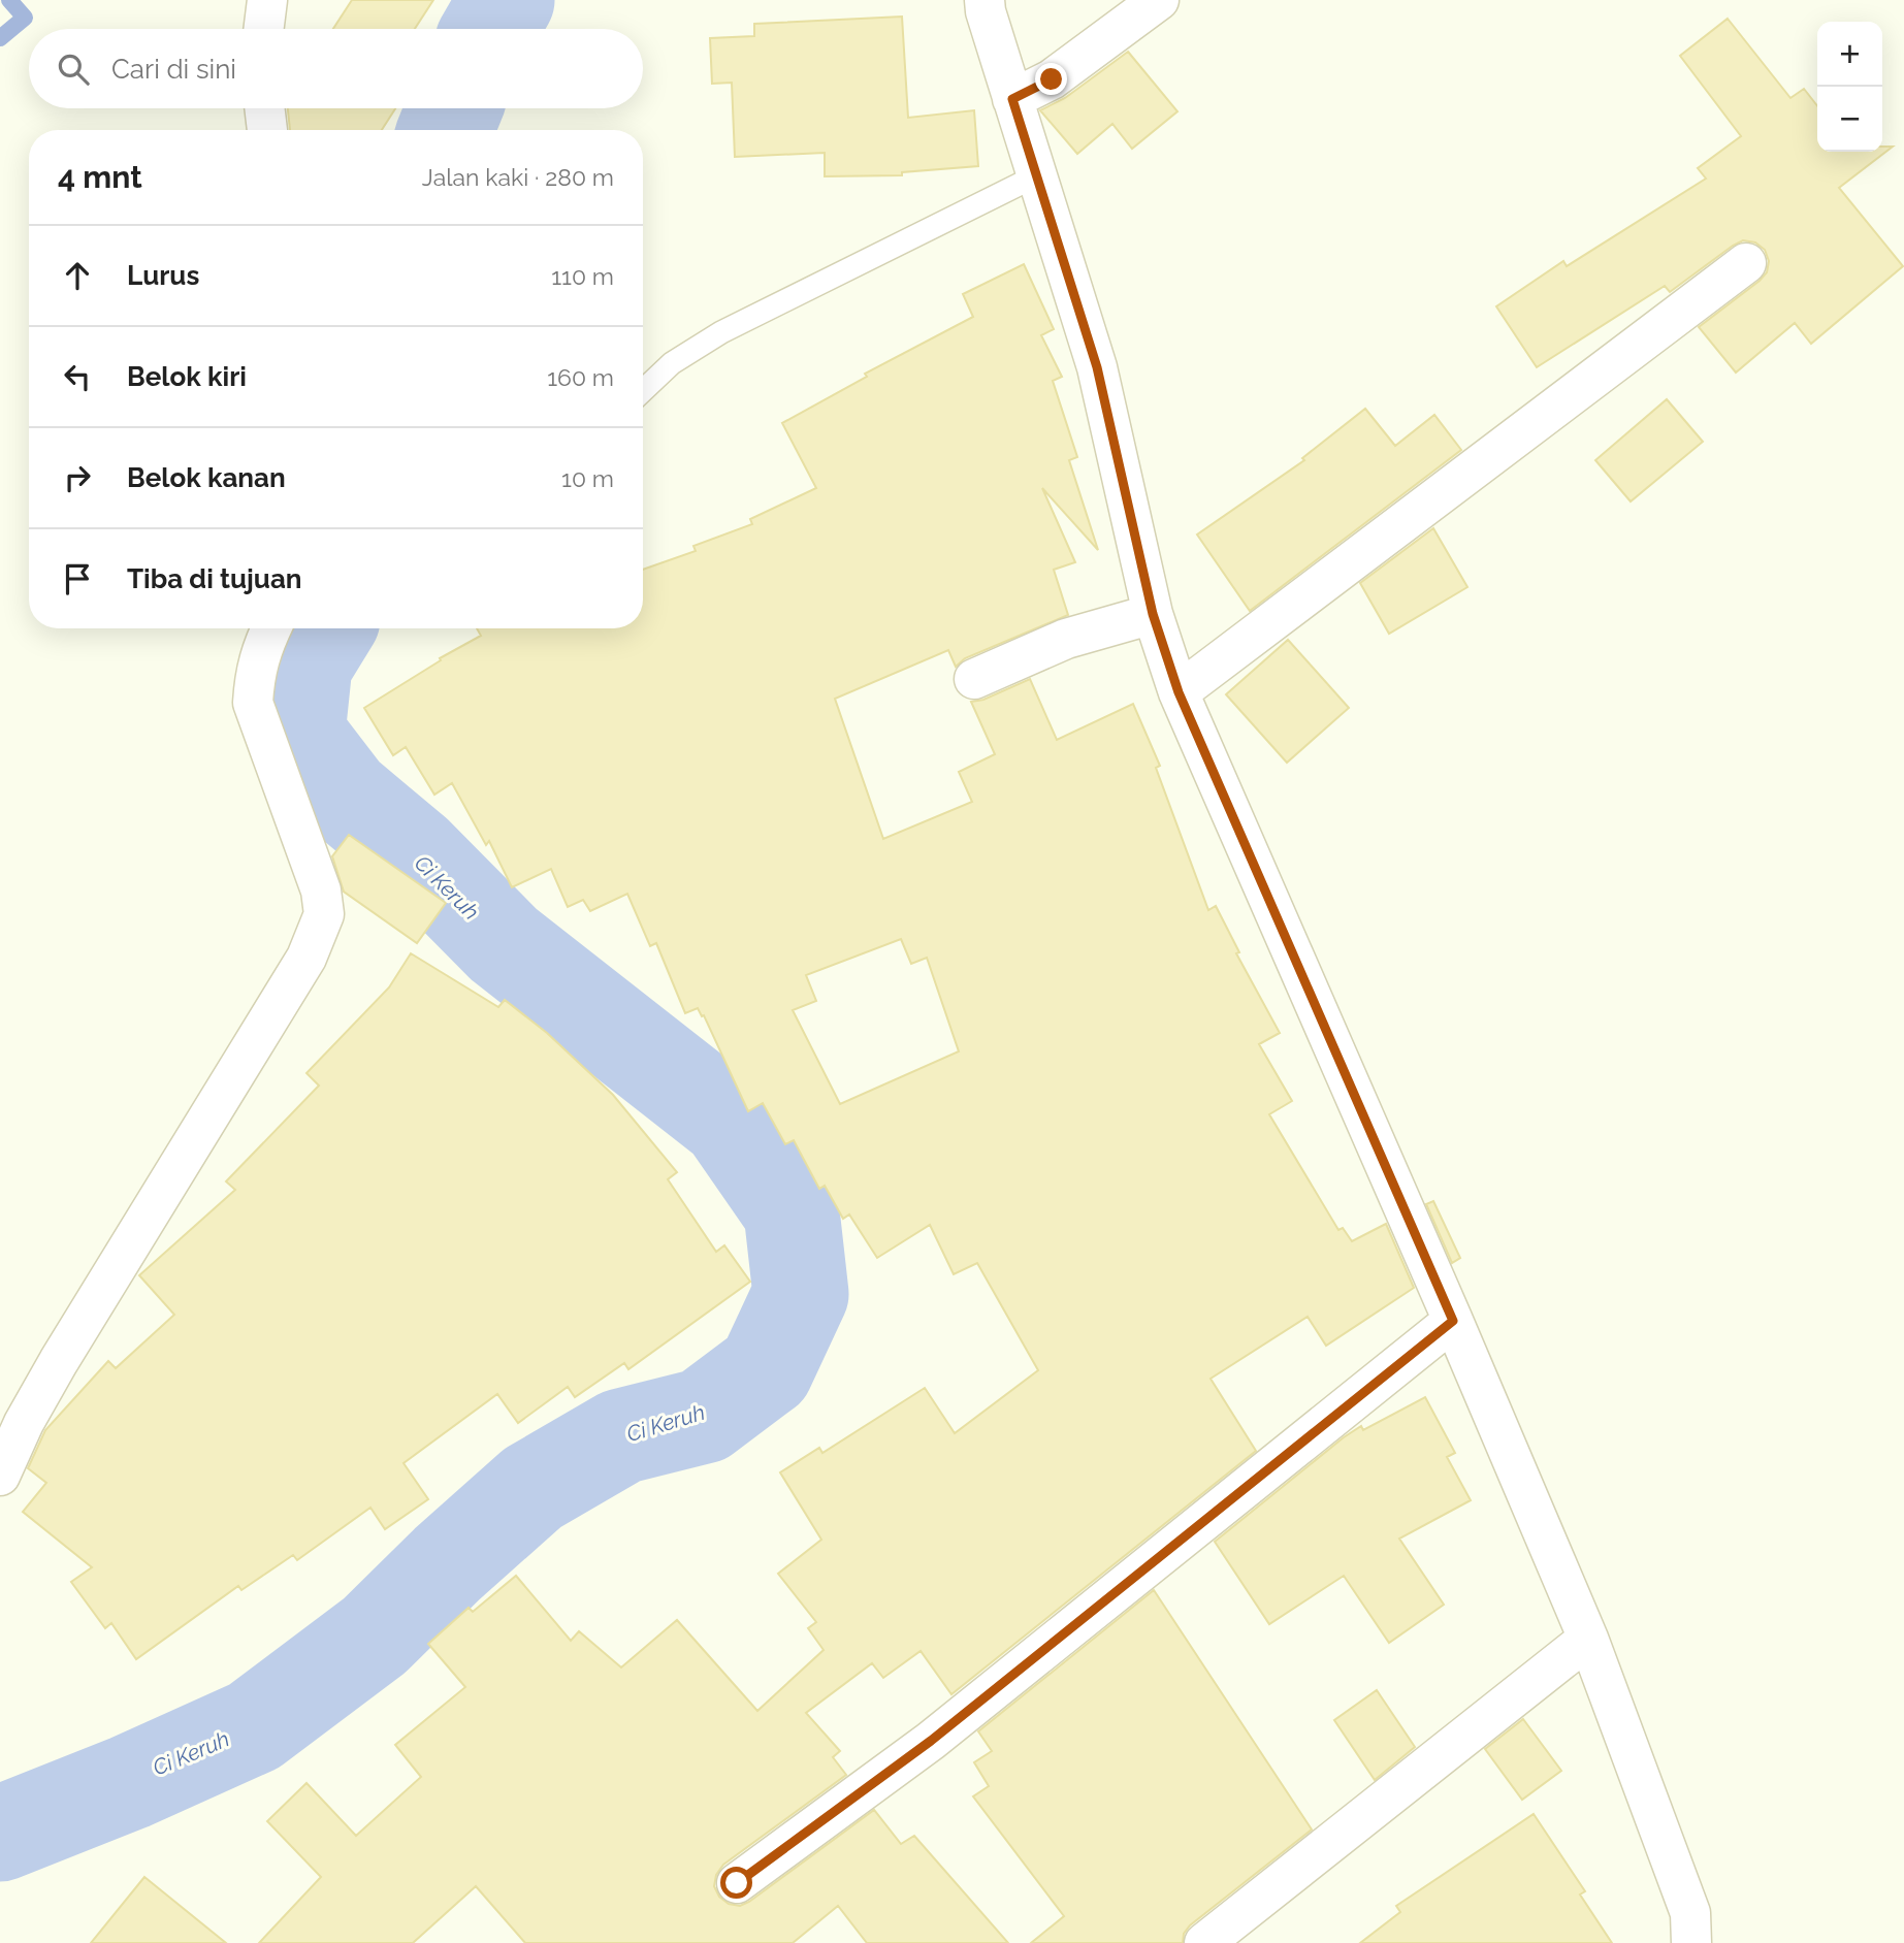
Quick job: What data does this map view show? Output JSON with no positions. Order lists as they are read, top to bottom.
{
  "water": ["Ci Keruh"],
  "page": {
    "map_buttons": ["+", "−"],
    "search": "Cari di sini",
    "heading": ["4 mnt", "Jalan kaki · 280 m"],
    "list": [
      ["Lurus", "110 m"],
      ["Belok kiri", "160 m"],
      ["Belok kanan", "10 m"],
      "Tiba di tujuan"
    ]
  }
}
